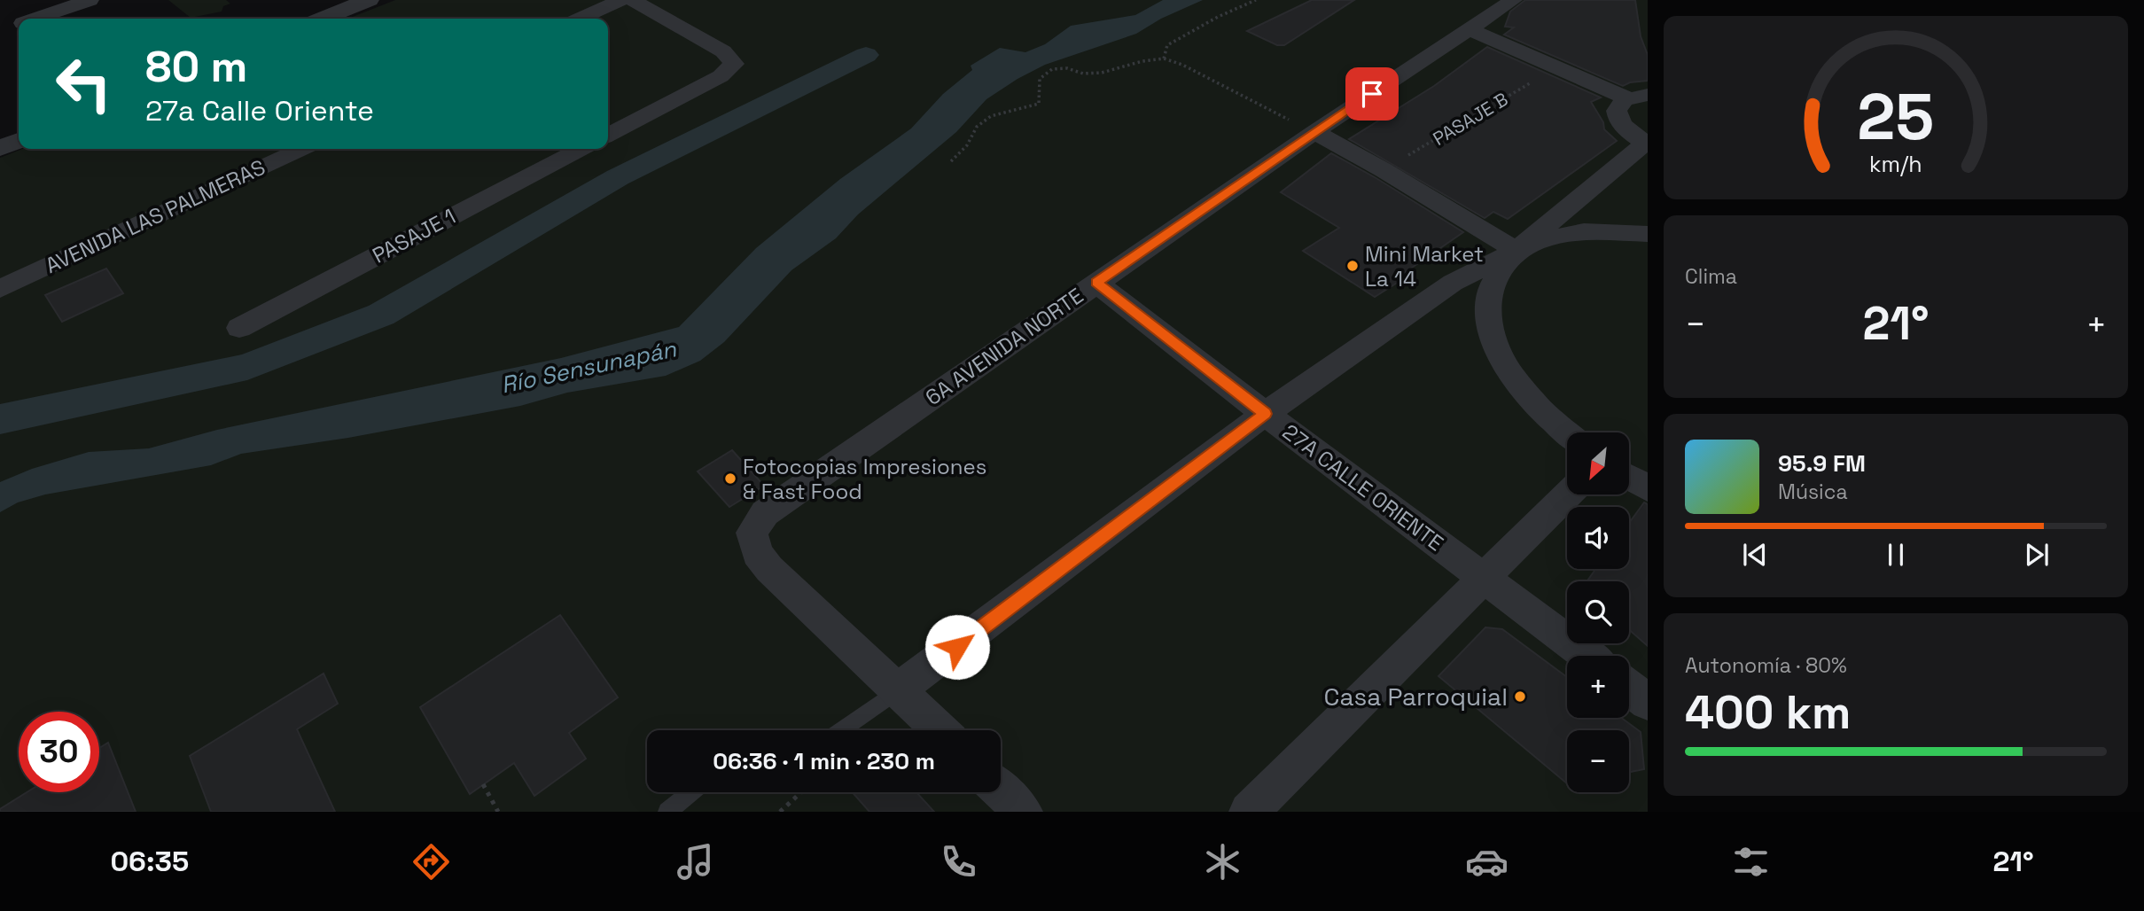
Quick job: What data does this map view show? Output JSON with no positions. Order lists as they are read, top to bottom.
{
  "streets": {
    "street": [
      "AVENIDA LAS PALMERAS",
      "PASAJE 1",
      "6A AVENIDA NORTE",
      "27A CALLE ORIENTE"
    ],
    "path": ["PASAJE B"]
  },
  "crossings": [
    ["6A AVENIDA NORTE", "27A CALLE ORIENTE"]
  ],
  "water": ["Río Sensunapán"],
  "places": ["Mini Market La 14", "Fotocopias Impresiones & Fast Food", "Casa Parroquial"],
  "north": "bottom left",
  "page": {
    "turn": ["80 m", "27a Calle Oriente"],
    "tile": [
      "Clima",
      ["Autonomía · 80%", "400 km"]
    ],
    "heat": ["−", "21°", "+"],
    "map_buttons": ["+", "−"],
    "song": ["95.9 FM", "Música"],
    "limit": "30",
    "trip": "06:36 · 1 min · 230 m",
    "tabs": ["06:35", "21°"],
    "gauge": ["25", "km/h"]
  }
}
